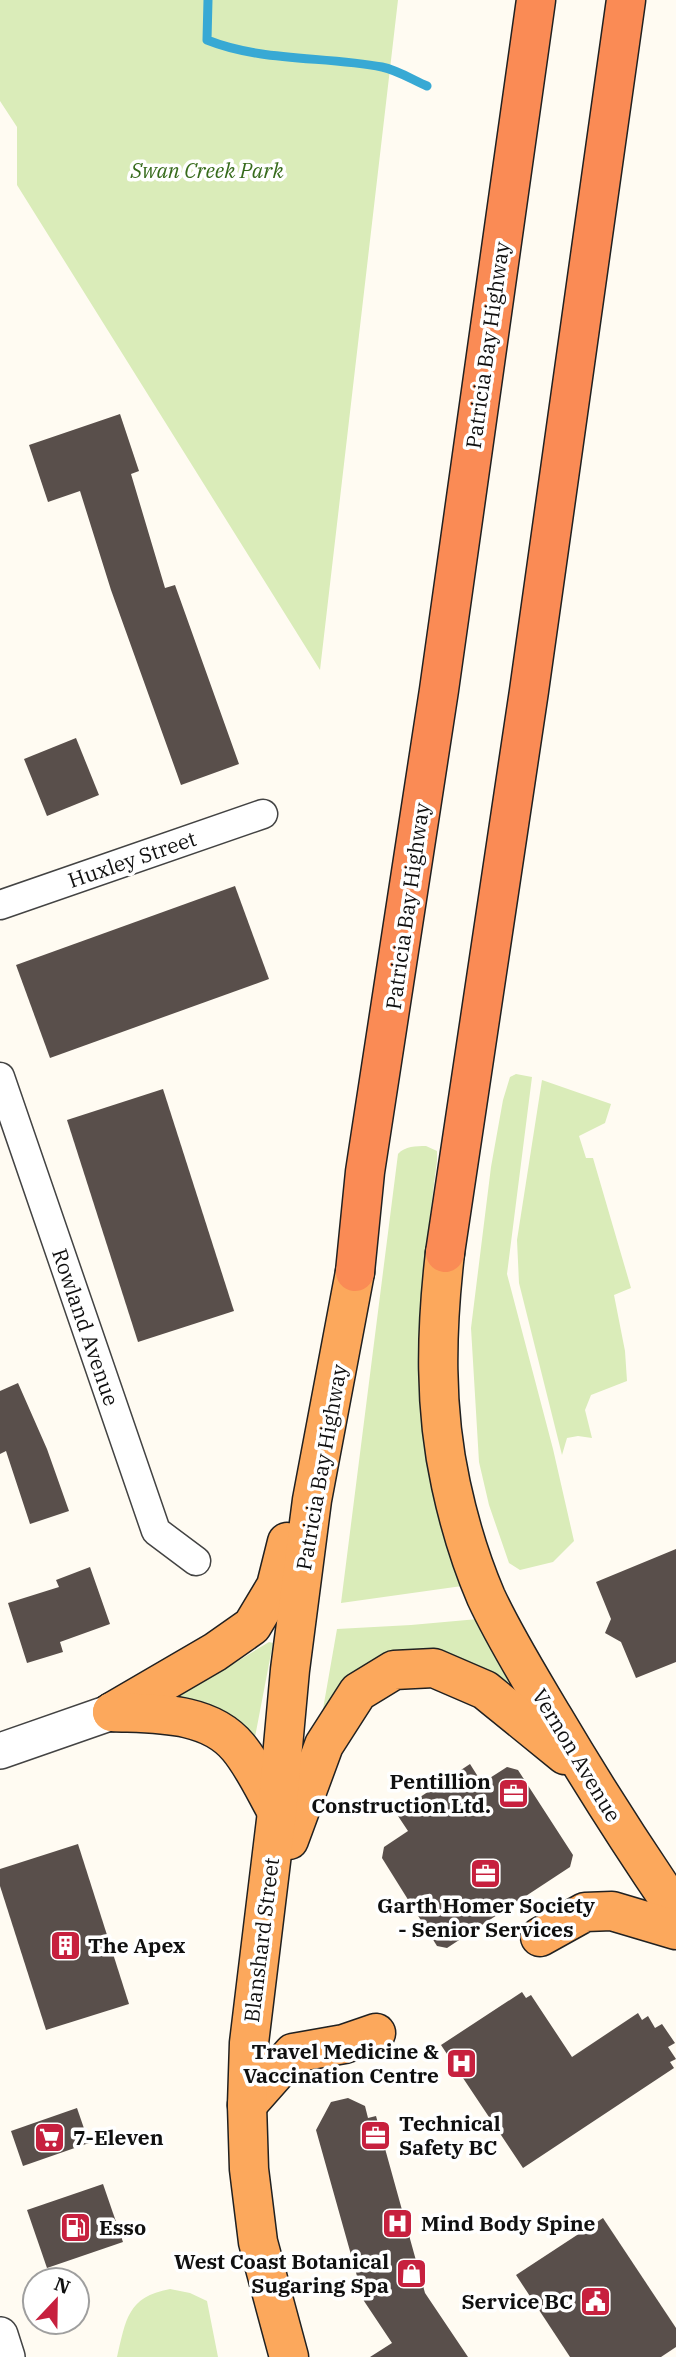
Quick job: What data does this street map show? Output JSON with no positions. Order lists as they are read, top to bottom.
{
  "streets": {
    "highway": ["Patricia Bay Highway", "Vernon Avenue", "Blanshard Street"],
    "street": ["Huxley Street", "Rowland Avenue"]
  },
  "crossings": [
    ["Patricia Bay Highway", "Blanshard Street"]
  ],
  "parks": ["Swan Creek Park"],
  "places": {
    "office": ["Pentillion Construction Ltd.", "Garth Homer Society - Senior Services", "Technical Safety BC"],
    "building": ["The Apex"],
    "hospital": ["Travel Medicine & Vaccination Centre", "Mind Body Spine"],
    "supermarket": ["7-Eleven"],
    "fuel station": ["Esso"],
    "shop": ["West Coast Botanical Sugaring Spa"],
    "public building": ["Service BC"]
  },
  "north": "top"
}
